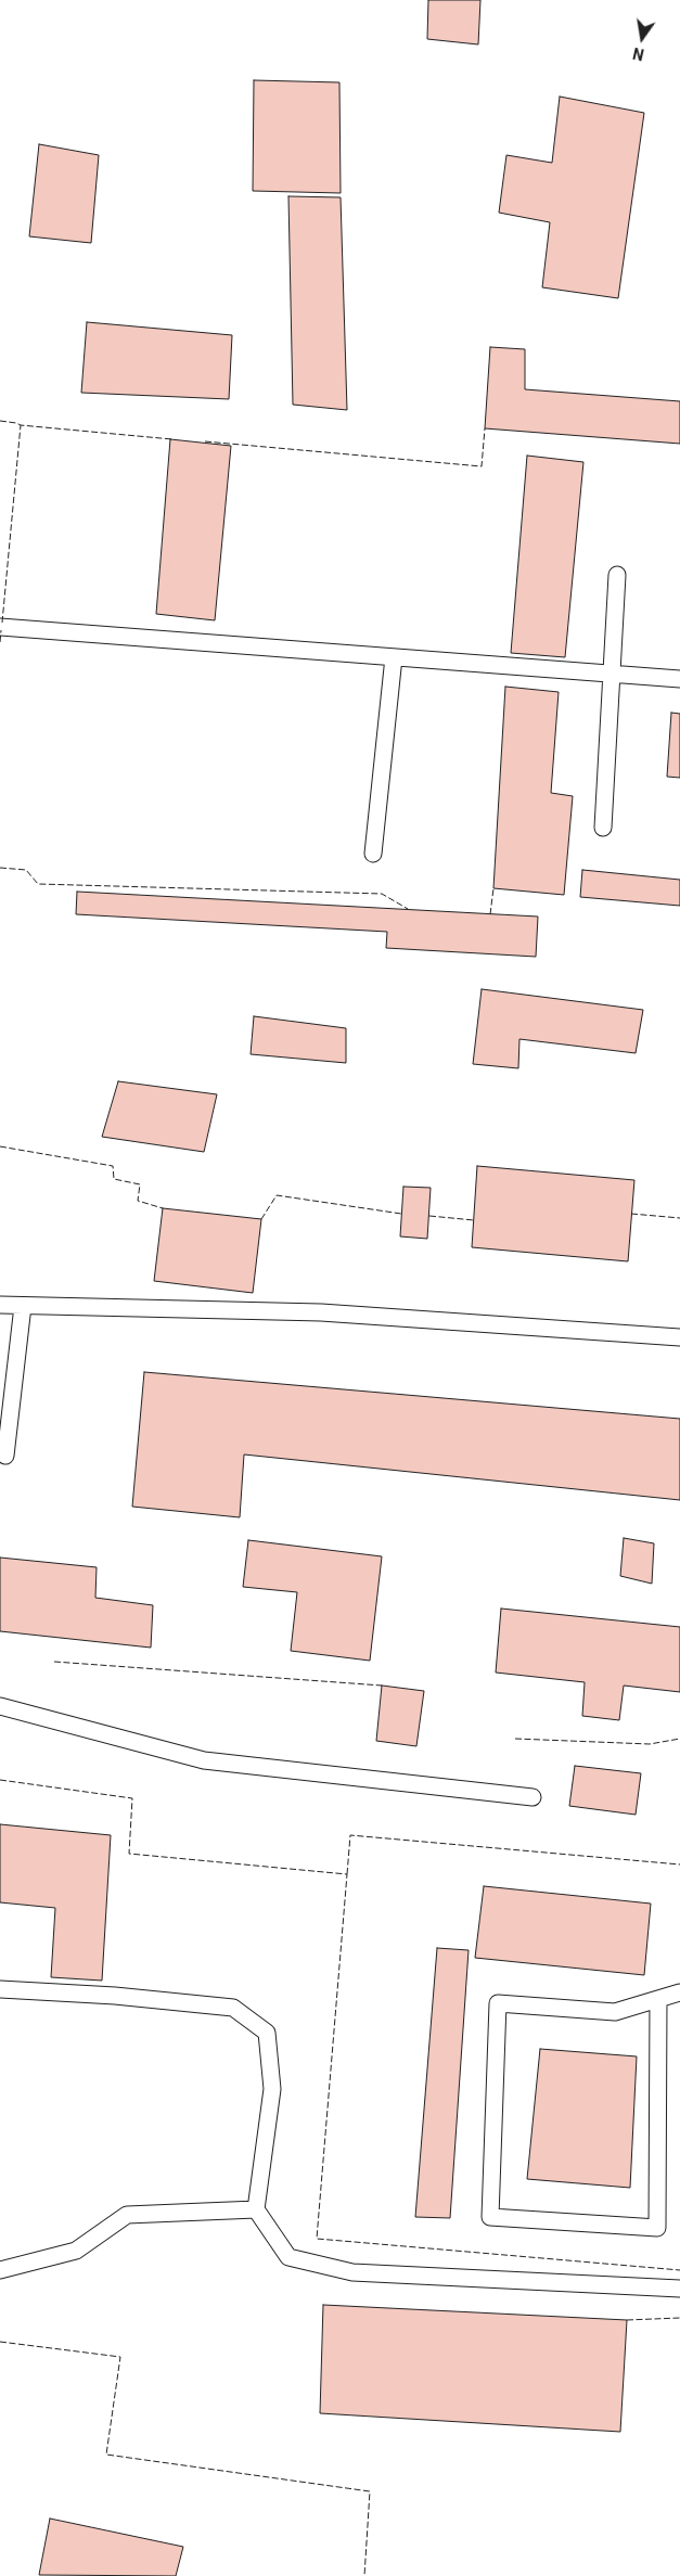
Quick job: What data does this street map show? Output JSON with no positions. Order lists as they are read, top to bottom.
{
  "north": "bottom"
}
